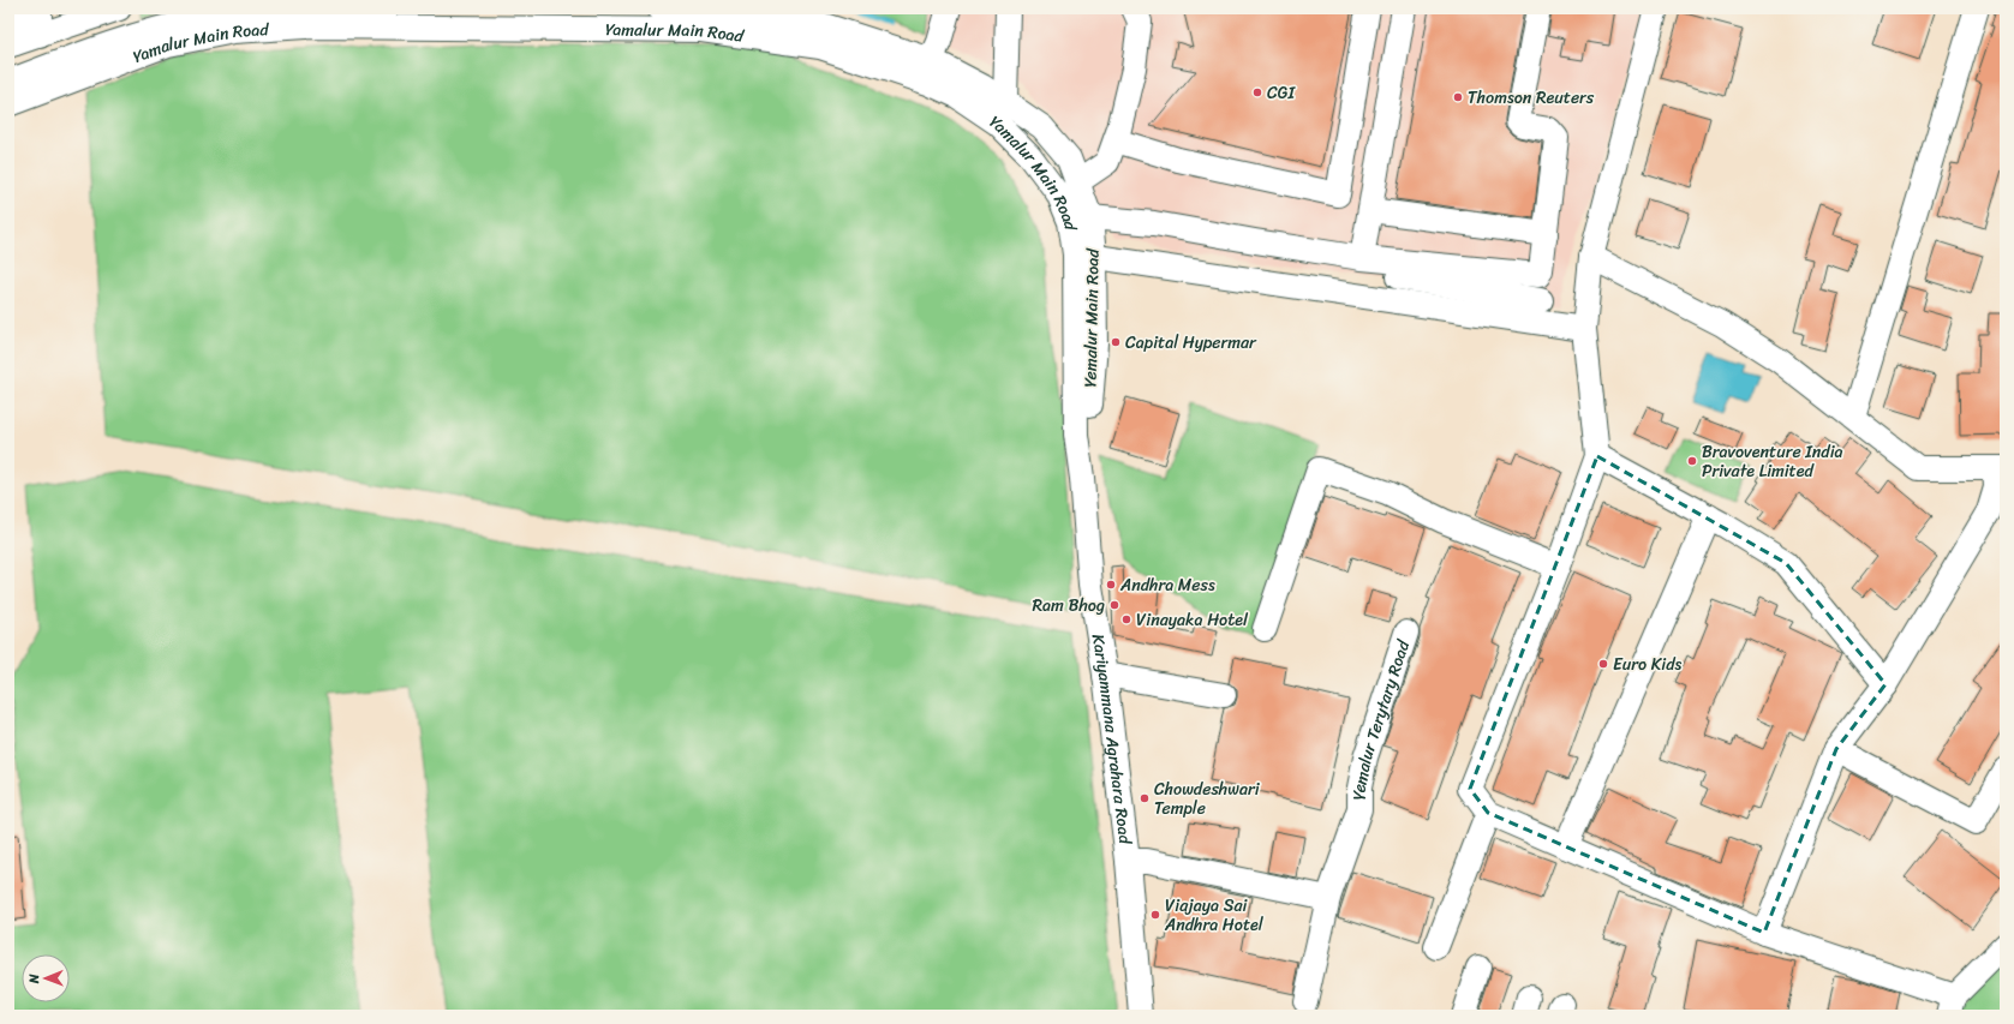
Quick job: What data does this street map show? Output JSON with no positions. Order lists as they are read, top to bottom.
{
  "streets": {
    "street": [
      "Yamalur Main Road",
      "Yemalur Main Road",
      "Yemalur Terytary Road",
      "Kariyammana Agrahara Road"
    ]
  },
  "crossings": [
    ["Yamalur Main Road", "Yemalur Main Road"],
    ["Yamalur Main Road", "Kariyammana Agrahara Road"],
    ["Yemalur Main Road", "Kariyammana Agrahara Road"]
  ],
  "places": [
    "CGI",
    "Thomson Reuters",
    "Capital Hypermar",
    "Bravoventure India Private Limited",
    "Andhra Mess",
    "Ram Bhog",
    "Vinayaka Hotel",
    "Euro Kids",
    "Chowdeshwari Temple",
    "Viajaya Sai Andhra Hotel"
  ],
  "north": "left"
}
